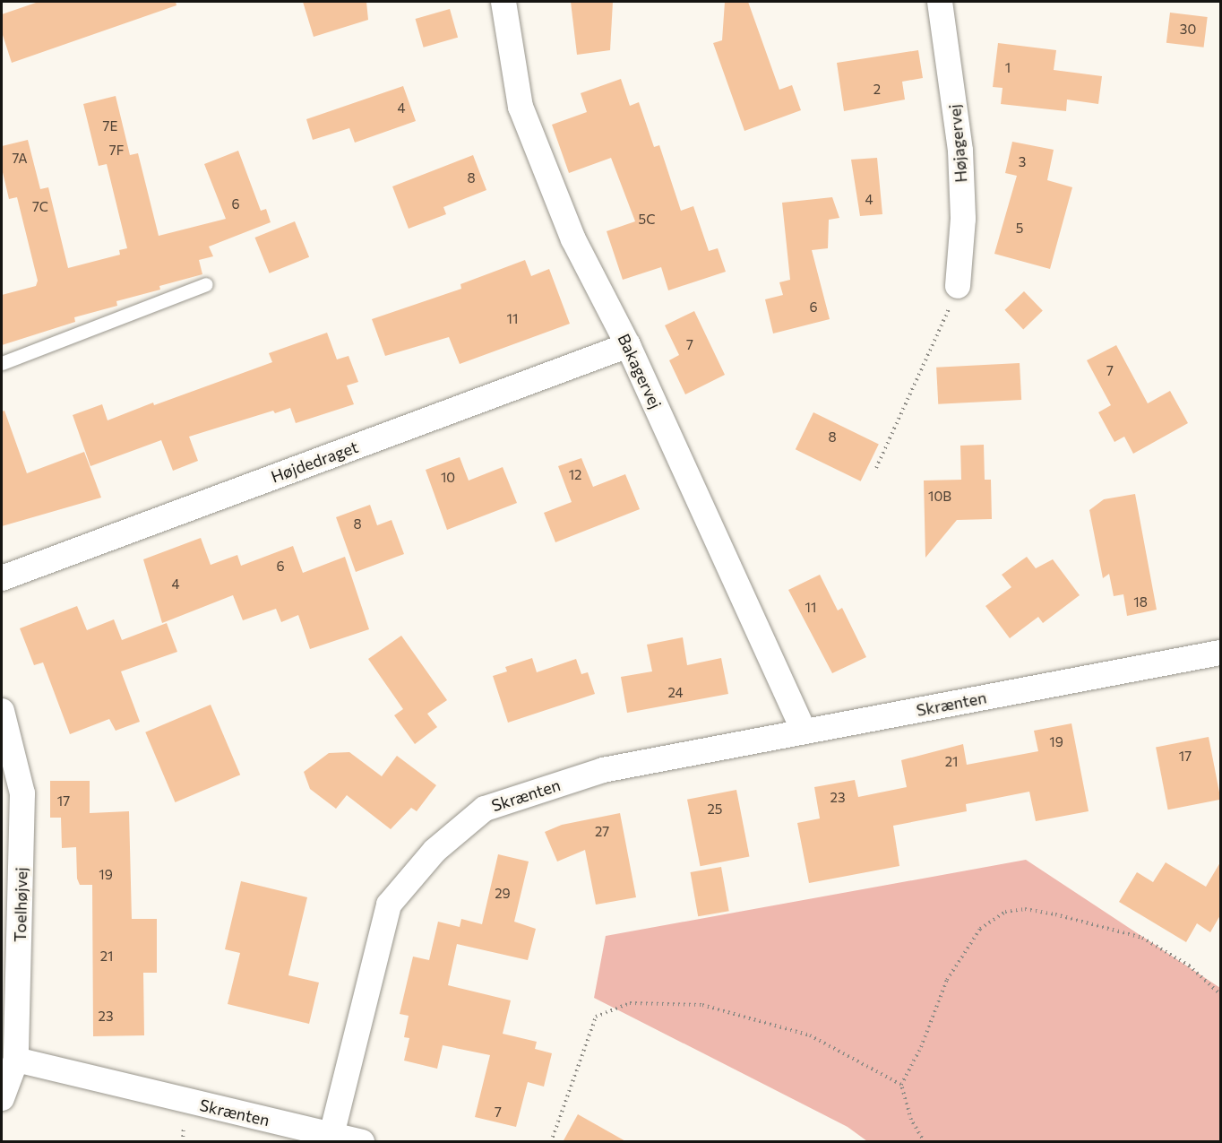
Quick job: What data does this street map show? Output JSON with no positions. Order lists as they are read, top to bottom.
{
  "streets": {
    "street": [
      "Højagervej",
      "Bakagervej",
      "Højdedraget",
      "Skrænten",
      "Toelhøjvej"
    ]
  },
  "crossings": [
    ["Bakagervej", "Højdedraget"],
    ["Bakagervej", "Skrænten"],
    ["Skrænten", "Toelhøjvej"]
  ],
  "house_numbers": [
    "30",
    "1",
    "2",
    "4",
    "7E",
    "7F",
    "7A",
    "3",
    "8",
    "4",
    "6",
    "7C",
    "5C",
    "5",
    "6",
    "11",
    "7",
    "7",
    "8",
    "12",
    "10",
    "10B",
    "8",
    "6",
    "4",
    "18",
    "11",
    "24",
    "19",
    "17",
    "21",
    "23",
    "17",
    "25",
    "27",
    "19",
    "29",
    "21",
    "23",
    "7"
  ]
}
